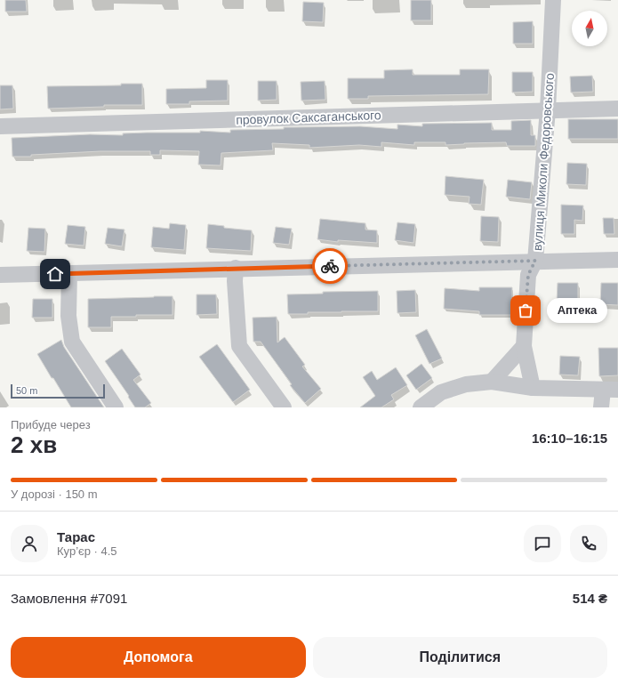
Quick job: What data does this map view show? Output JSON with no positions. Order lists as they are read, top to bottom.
{
  "streets": {
    "street": ["провулок Саксаганського", "вулиця Миколи Федоровського"]
  },
  "crossings": [
    ["провулок Саксаганського", "вулиця Миколи Федоровського"]
  ],
  "places": ["Аптека"],
  "scale_bar": "50 m",
  "north": "top",
  "page": {
    "bubble": "Аптека",
    "scale": "50 m",
    "heading": ["2 хв", "Прибуде через", "16:10–16:15"],
    "panel": [
      "Тарас",
      "Кур’єр · 4.5",
      "Замовлення #7091",
      "514 ₴"
    ],
    "bar": "У дорозі · 150 m",
    "buttons": ["Допомога", "Поділитися"]
  }
}
